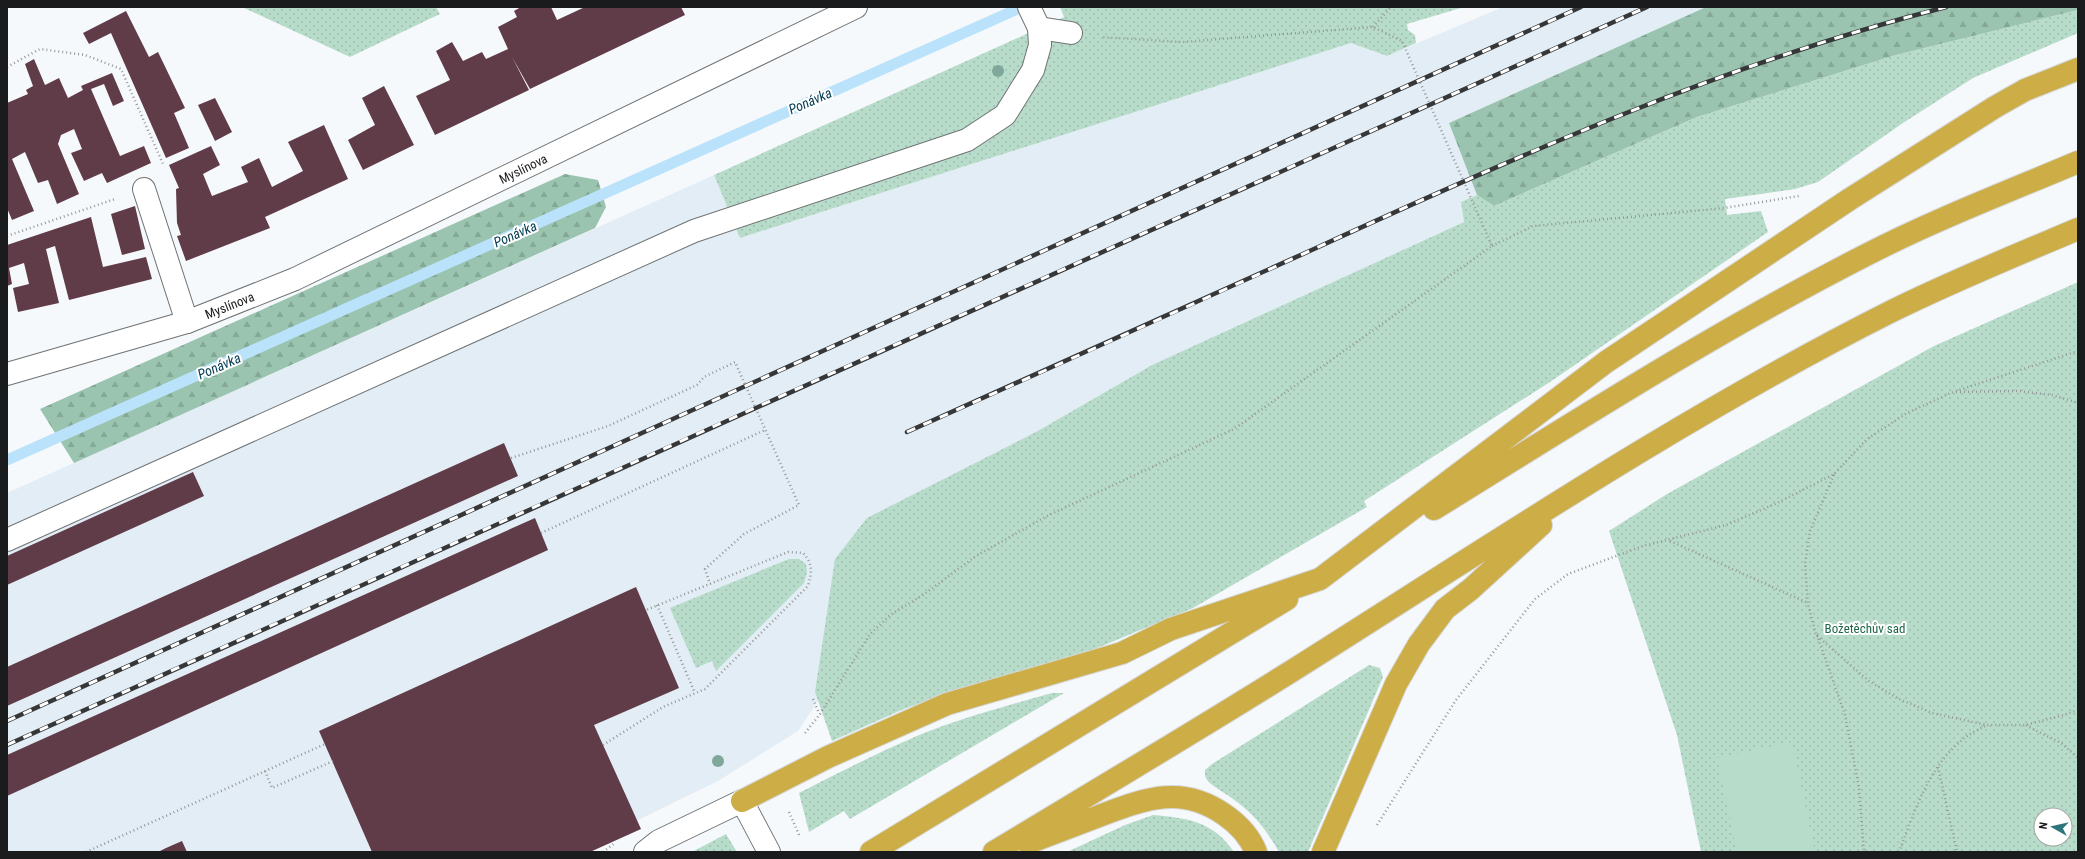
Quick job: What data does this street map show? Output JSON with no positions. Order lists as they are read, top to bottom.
{
  "streets": {
    "street": ["Myslínova"]
  },
  "water": ["Ponávka"],
  "parks": ["Božetěchův sad"],
  "north": "left"
}
